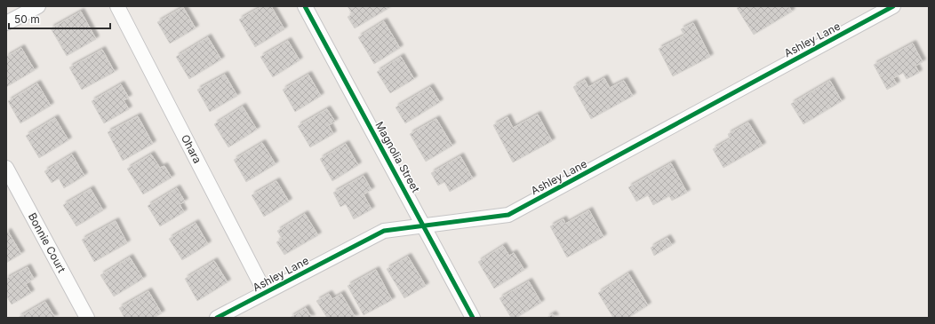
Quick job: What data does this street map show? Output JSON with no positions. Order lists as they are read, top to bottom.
{
  "streets": {
    "street": [
      "Ashley Lane",
      "Ohara",
      "Magnolia Street",
      "Bonnie Court"
    ]
  },
  "crossings": [
    ["Ashley Lane", "Ohara"],
    ["Ashley Lane", "Magnolia Street"]
  ],
  "scale_bar": "50 m"
}
